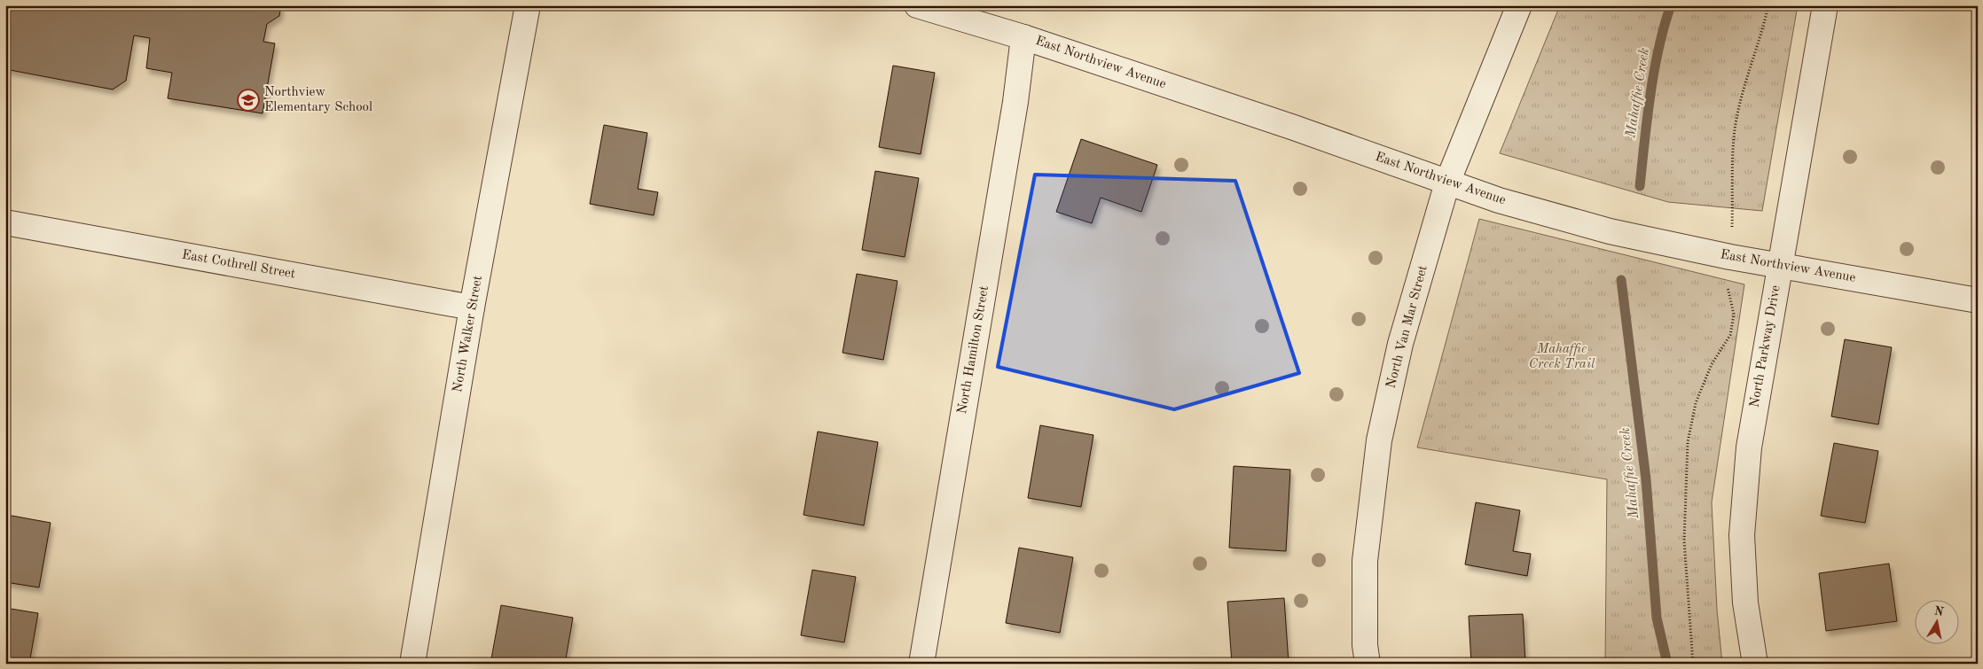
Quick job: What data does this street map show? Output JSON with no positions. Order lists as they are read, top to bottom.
{
  "streets": {
    "street": [
      "East Northview Avenue",
      "East Cothrell Street",
      "North Van Mar Street",
      "North Walker Street",
      "North Parkway Drive",
      "North Hamilton Street"
    ]
  },
  "crossings": [
    ["East Northview Avenue", "North Van Mar Street"],
    ["East Northview Avenue", "North Parkway Drive"],
    ["East Northview Avenue", "North Hamilton Street"],
    ["East Cothrell Street", "North Walker Street"]
  ],
  "water": ["Mahaffie Creek"],
  "parks": ["Mahaffie Creek Trail"],
  "places": {
    "school or university": ["Northview Elementary School"]
  },
  "north": "top"
}
